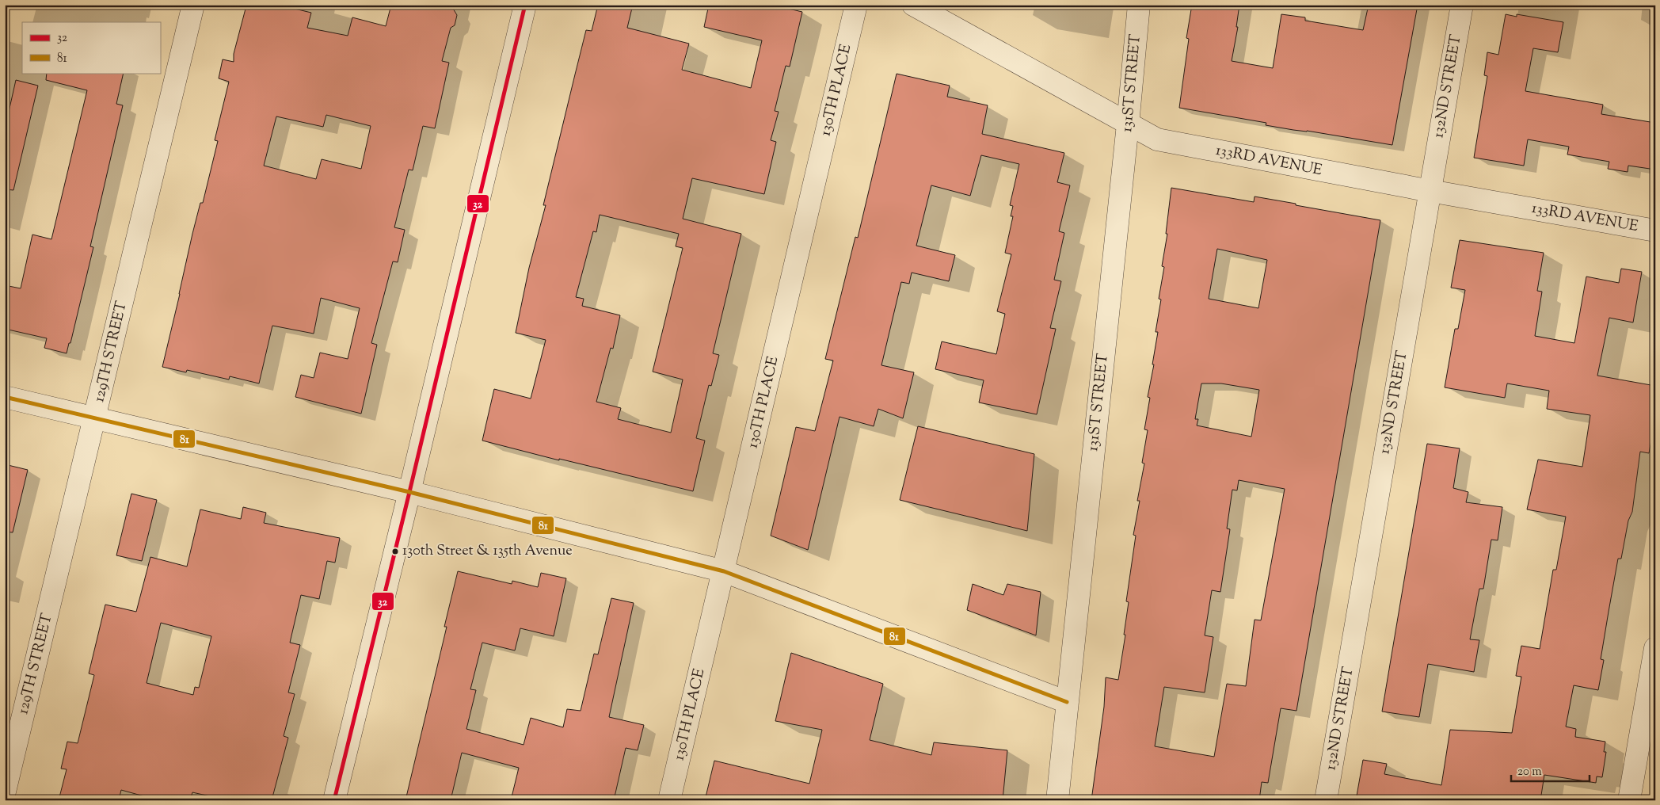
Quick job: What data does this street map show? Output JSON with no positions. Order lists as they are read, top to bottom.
{
  "streets": {
    "street": [
      "131ST STREET",
      "132ND STREET",
      "130TH PLACE",
      "133RD AVENUE",
      "129TH STREET"
    ]
  },
  "crossings": [
    ["131ST STREET", "133RD AVENUE"],
    ["132ND STREET", "133RD AVENUE"]
  ],
  "places": ["130th Street & 135th Avenue"],
  "lines": ["transit line 32", "transit line 81"],
  "legend": ["32", "81"],
  "scale_bar": "20 m"
}
